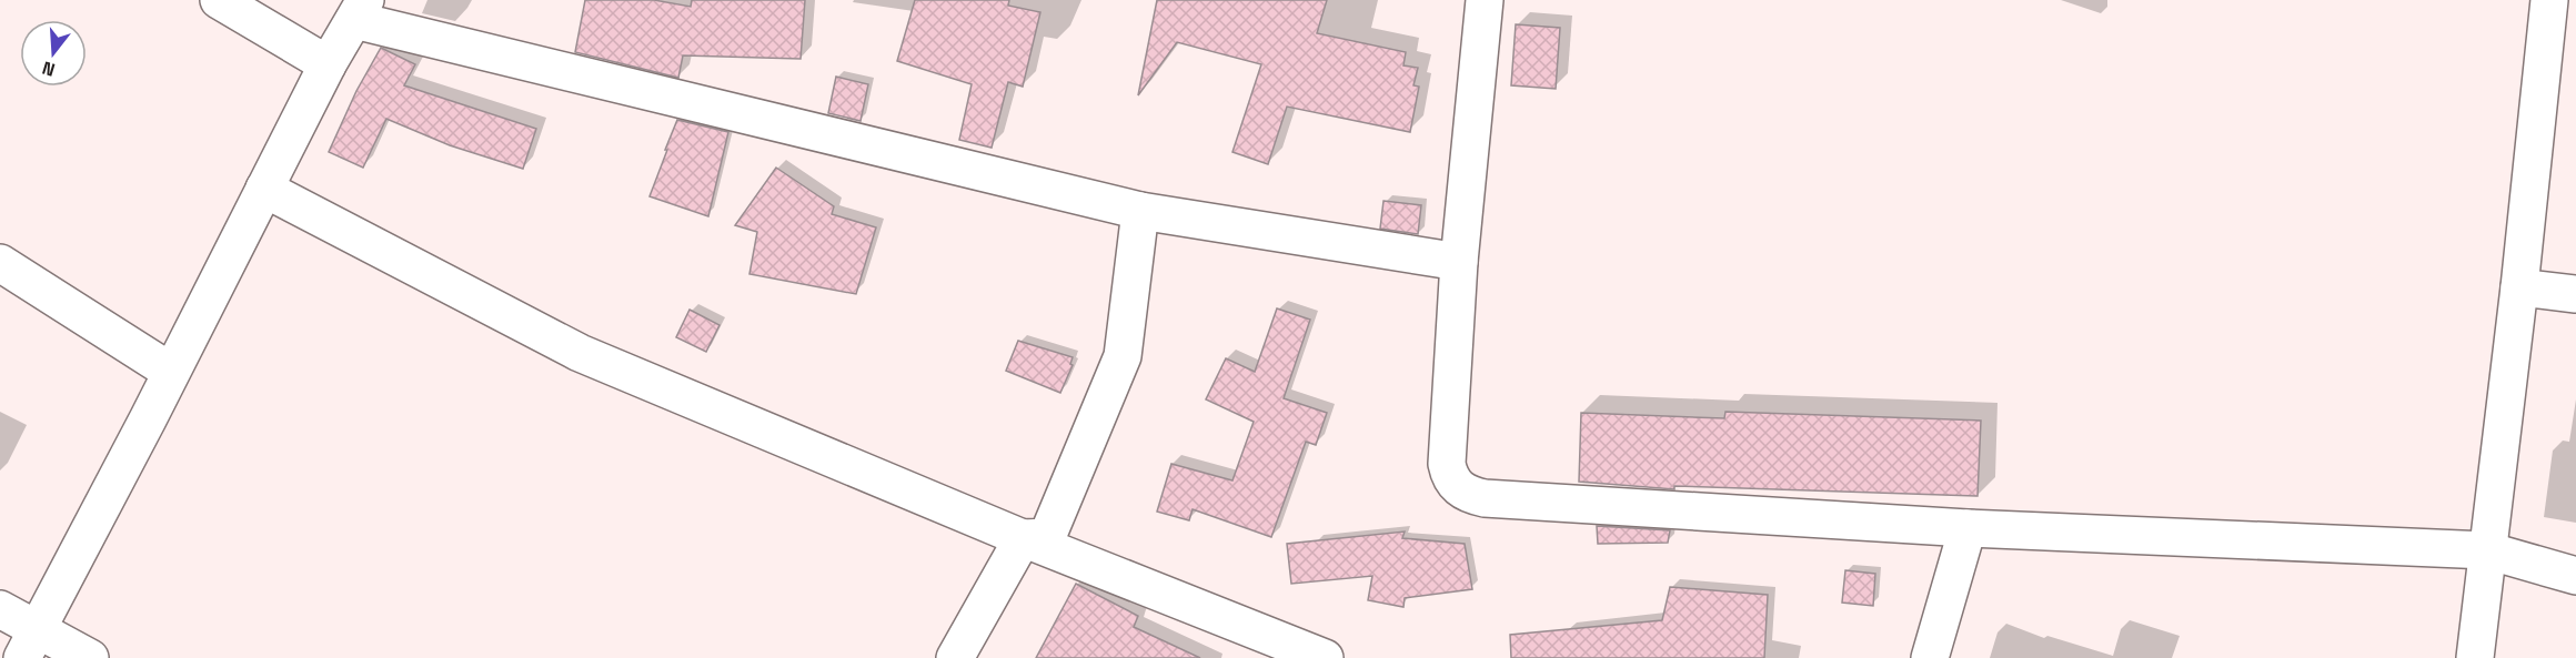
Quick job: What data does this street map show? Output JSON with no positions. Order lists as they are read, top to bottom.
{
  "north": "bottom"
}
